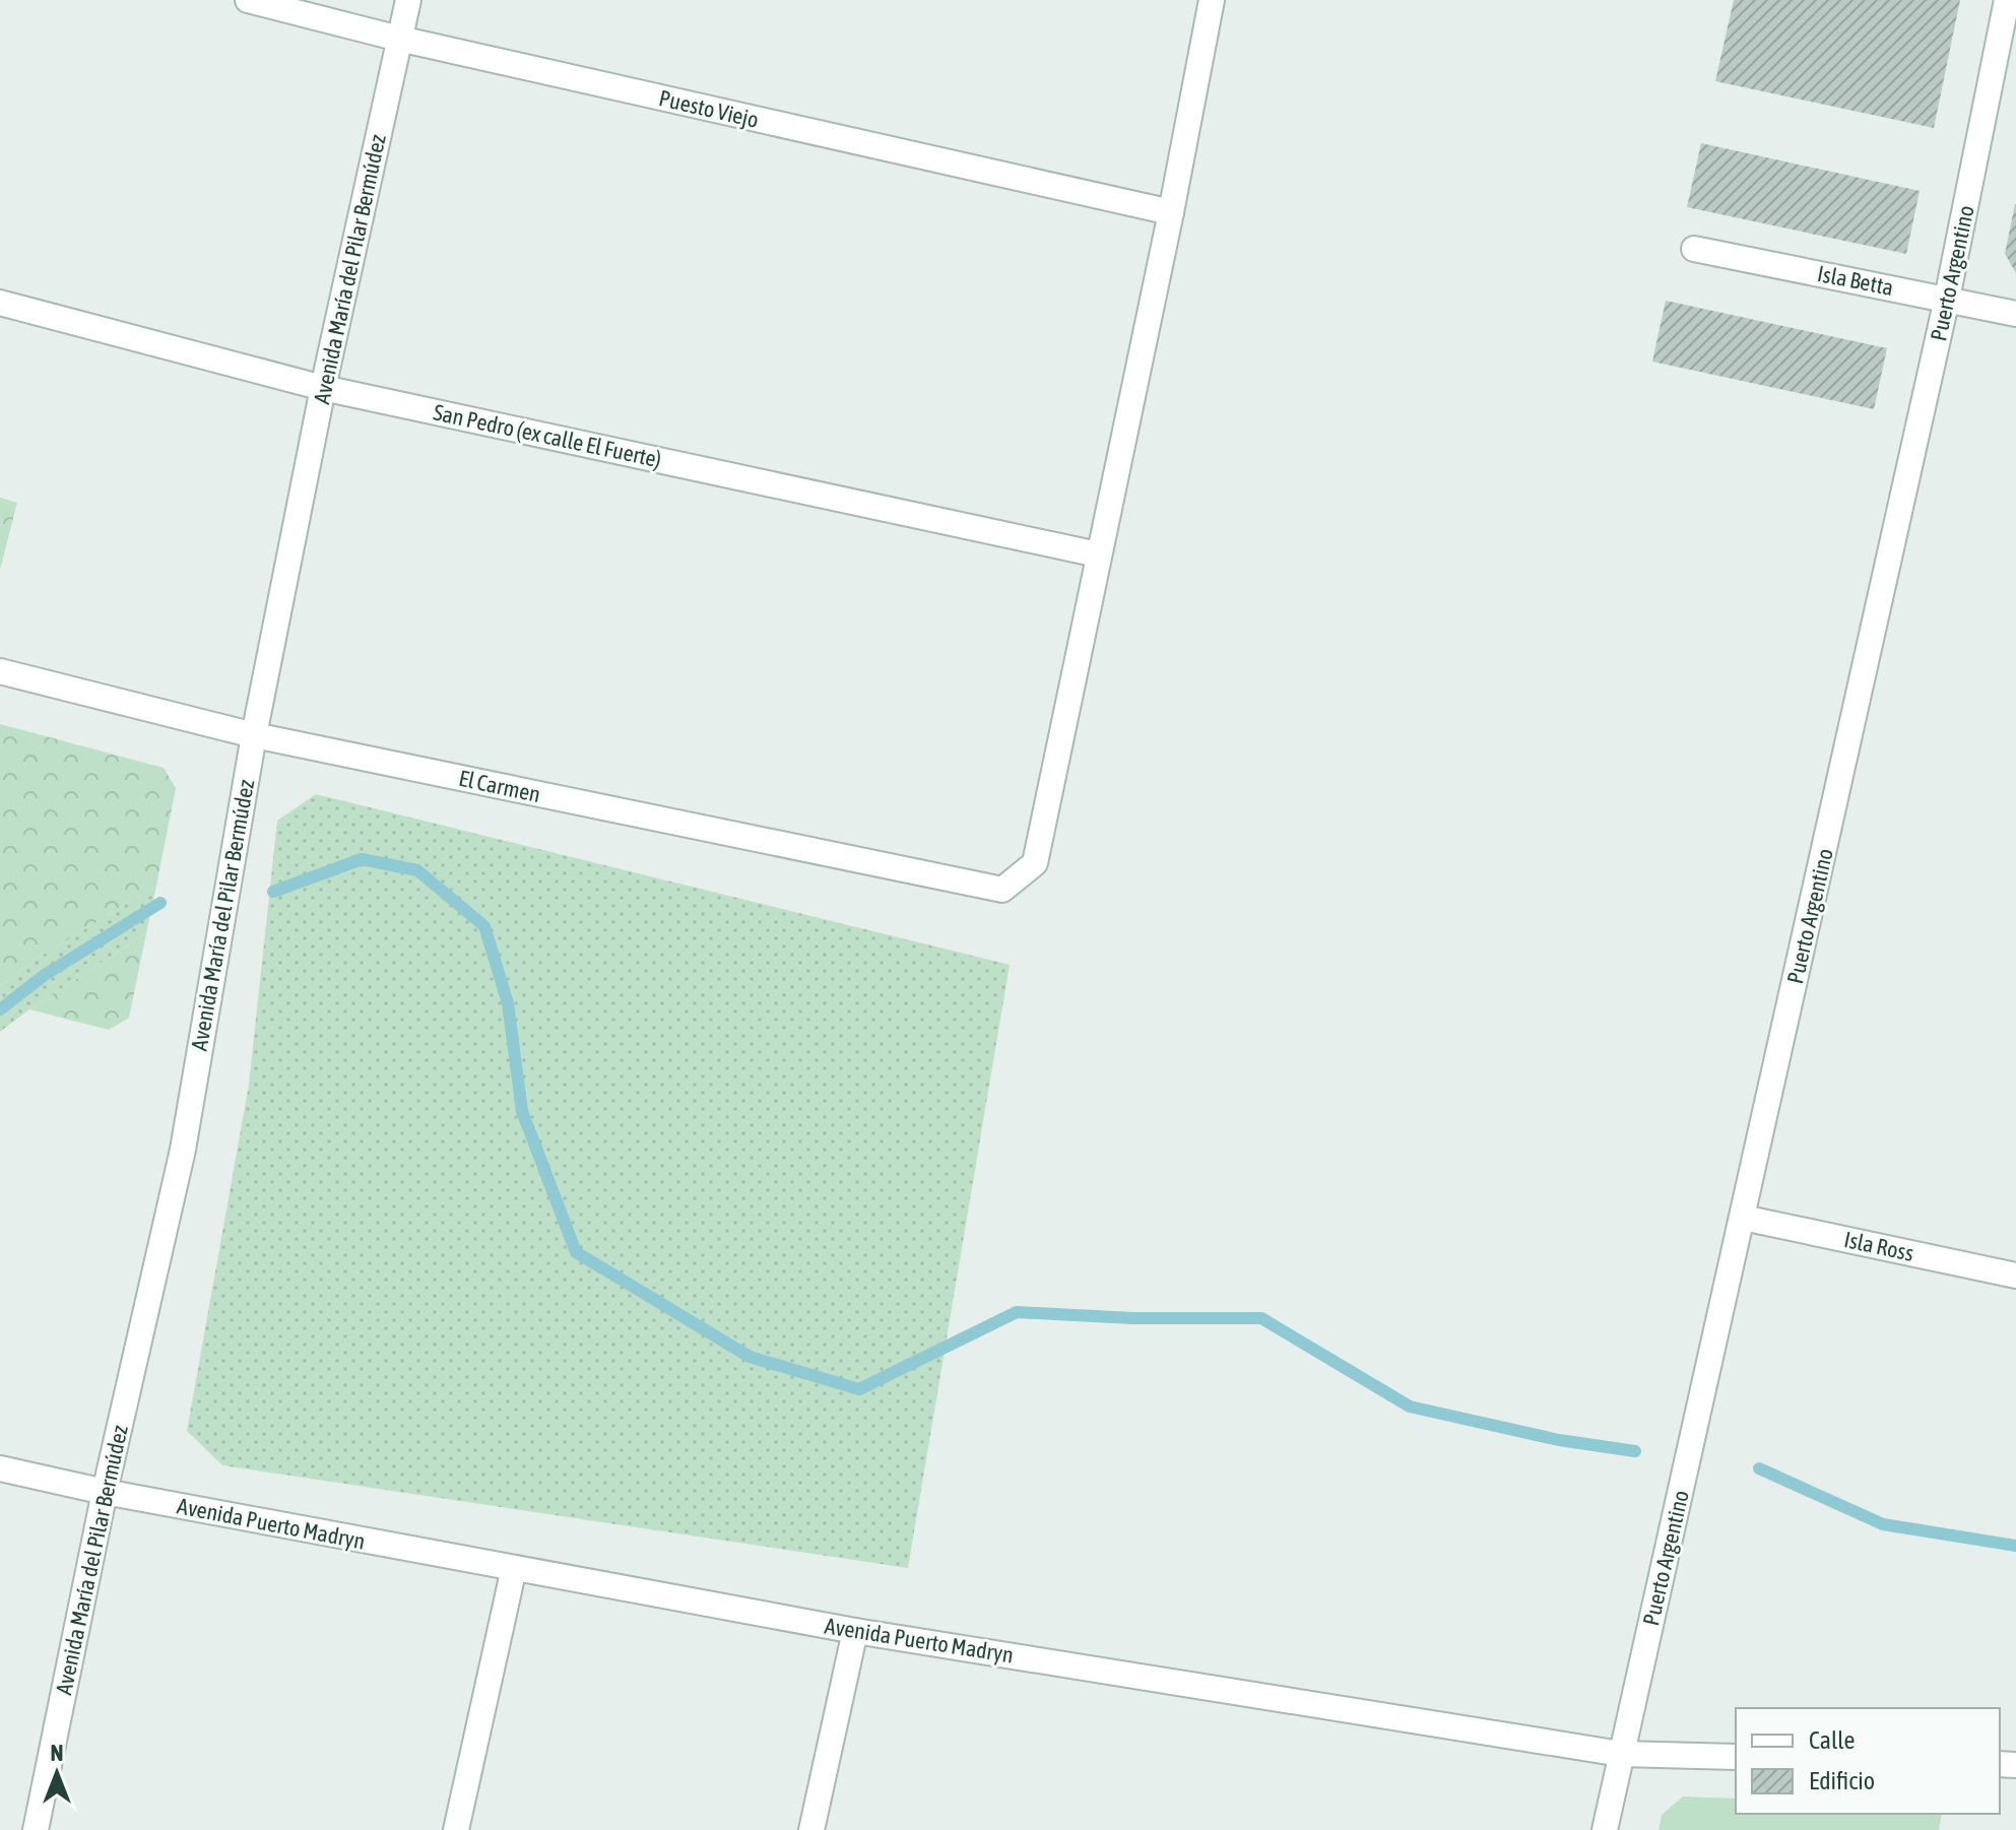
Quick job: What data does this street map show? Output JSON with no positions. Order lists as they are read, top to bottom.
{
  "streets": {
    "street": [
      "Puesto Viejo",
      "Avenida María del Pilar Bermúdez",
      "Puerto Argentino",
      "Isla Betta",
      "San Pedro (ex calle El Fuerte)",
      "El Carmen",
      "Isla Ross",
      "Avenida Puerto Madryn"
    ]
  },
  "crossings": [
    ["Puesto Viejo", "Avenida María del Pilar Bermúdez"],
    ["Avenida María del Pilar Bermúdez", "San Pedro (ex calle El Fuerte)"],
    ["Avenida María del Pilar Bermúdez", "El Carmen"],
    ["Avenida María del Pilar Bermúdez", "Avenida Puerto Madryn"],
    ["Puerto Argentino", "Isla Betta"],
    ["Puerto Argentino", "Isla Ross"],
    ["Puerto Argentino", "Avenida Puerto Madryn"],
    ["San Pedro (ex calle El Fuerte)", "El Carmen"]
  ],
  "legend": ["Calle", "Edificio"],
  "north": "top"
}
